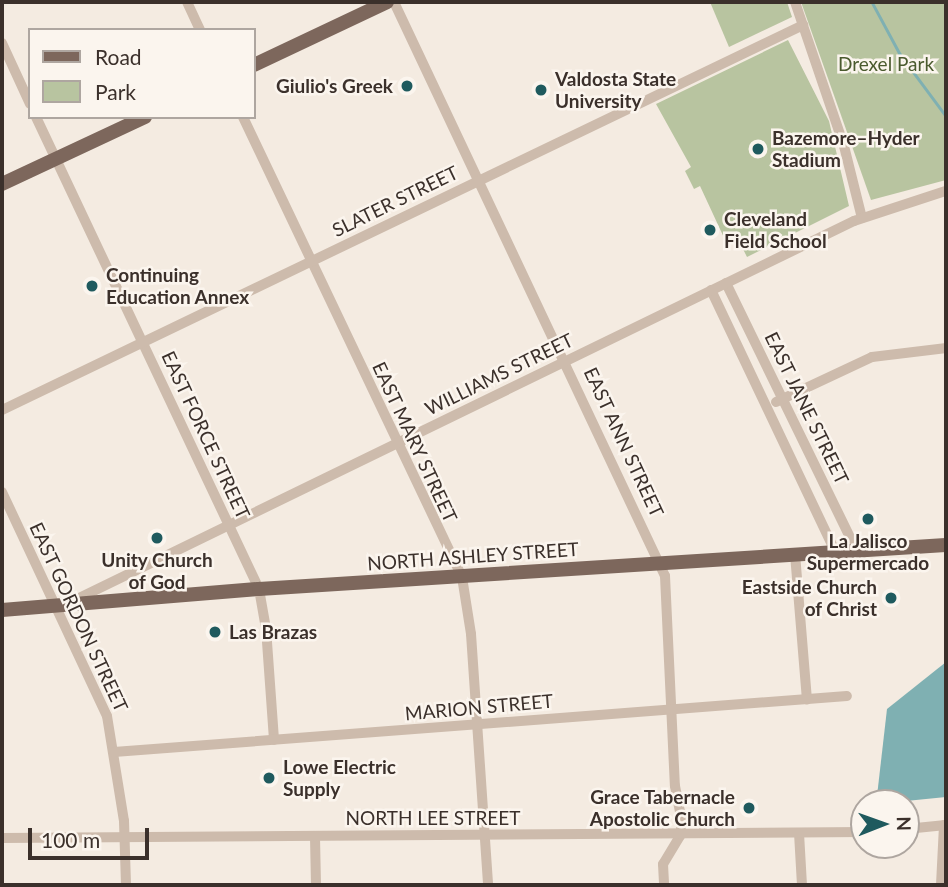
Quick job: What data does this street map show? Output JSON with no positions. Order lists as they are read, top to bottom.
{
  "streets": {
    "main road": ["NORTH ASHLEY STREET"],
    "street": [
      "SLATER STREET",
      "WILLIAMS STREET",
      "EAST JANE STREET",
      "EAST FORCE STREET",
      "EAST MARY STREET",
      "EAST ANN STREET",
      "EAST GORDON STREET",
      "MARION STREET",
      "NORTH LEE STREET"
    ]
  },
  "crossings": [
    ["SLATER STREET", "EAST FORCE STREET"],
    ["SLATER STREET", "EAST MARY STREET"],
    ["SLATER STREET", "EAST ANN STREET"],
    ["WILLIAMS STREET", "EAST JANE STREET"],
    ["WILLIAMS STREET", "EAST FORCE STREET"],
    ["WILLIAMS STREET", "EAST MARY STREET"],
    ["WILLIAMS STREET", "EAST ANN STREET"],
    ["WILLIAMS STREET", "NORTH ASHLEY STREET"],
    ["EAST JANE STREET", "NORTH ASHLEY STREET"],
    ["EAST FORCE STREET", "NORTH ASHLEY STREET"],
    ["EAST FORCE STREET", "MARION STREET"],
    ["EAST MARY STREET", "NORTH ASHLEY STREET"],
    ["EAST MARY STREET", "MARION STREET"],
    ["EAST MARY STREET", "NORTH LEE STREET"],
    ["EAST ANN STREET", "NORTH ASHLEY STREET"],
    ["EAST ANN STREET", "MARION STREET"],
    ["EAST ANN STREET", "NORTH LEE STREET"],
    ["NORTH ASHLEY STREET", "EAST GORDON STREET"],
    ["EAST GORDON STREET", "MARION STREET"],
    ["EAST GORDON STREET", "NORTH LEE STREET"]
  ],
  "parks": ["Drexel Park"],
  "places": [
    "Giulio's Greek",
    "Valdosta State University",
    "Bazemore–Hyder Stadium",
    "Cleveland Field School",
    "Continuing Education Annex",
    "La Jalisco Supermercado",
    "Unity Church of God",
    "Eastside Church of Christ",
    "Las Brazas",
    "Lowe Electric Supply",
    "Grace Tabernacle Apostolic Church"
  ],
  "legend": ["Road", "Park"],
  "scale_bar": "100 m",
  "north": "right"
}
